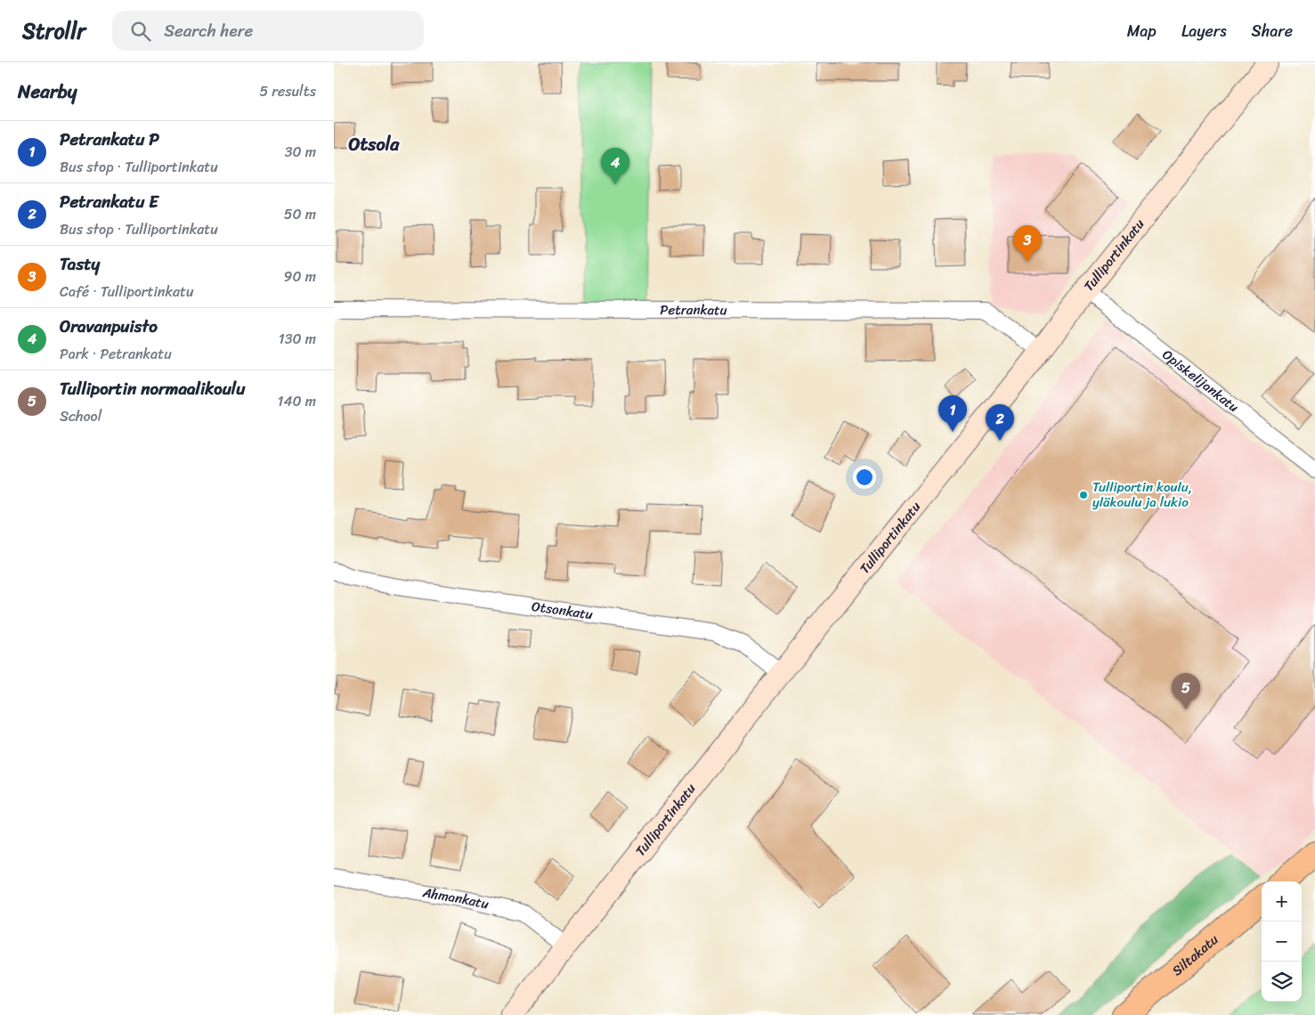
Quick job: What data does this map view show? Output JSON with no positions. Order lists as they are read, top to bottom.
{
  "streets": {
    "main road": ["Siltakatu"],
    "street": [
      "Tulliportinkatu",
      "Petrankatu",
      "Opiskelijankatu",
      "Otsonkatu",
      "Ahmankatu"
    ]
  },
  "crossings": [
    ["Tulliportinkatu", "Petrankatu"],
    ["Tulliportinkatu", "Opiskelijankatu"],
    ["Tulliportinkatu", "Otsonkatu"],
    ["Tulliportinkatu", "Ahmankatu"]
  ],
  "districts": ["Otsola"],
  "places": ["Tulliportin koulu, yläkoulu ja lukio"],
  "page": {
    "header": "Strollr",
    "search": "Search here",
    "nav": ["Map", "Layers", "Share"],
    "heading": ["Nearby", "5 results"],
    "list": [
      {
        "mark": "1",
        "name": "Petrankatu P",
        "note": "Bus stop · Tulliportinkatu",
        "value": "30 m"
      },
      {
        "mark": "2",
        "name": "Petrankatu E",
        "note": "Bus stop · Tulliportinkatu",
        "value": "50 m"
      },
      {
        "mark": "3",
        "name": "Tasty",
        "note": "Café · Tulliportinkatu",
        "value": "90 m"
      },
      {
        "mark": "4",
        "name": "Oravanpuisto",
        "note": "Park · Petrankatu",
        "value": "130 m"
      },
      {
        "mark": "5",
        "name": "Tulliportin normaalikoulu",
        "note": "School",
        "value": "140 m"
      }
    ],
    "pins": [
      "4",
      "3",
      "1",
      "2",
      "5"
    ],
    "map_buttons": ["+", "−"]
  }
}
